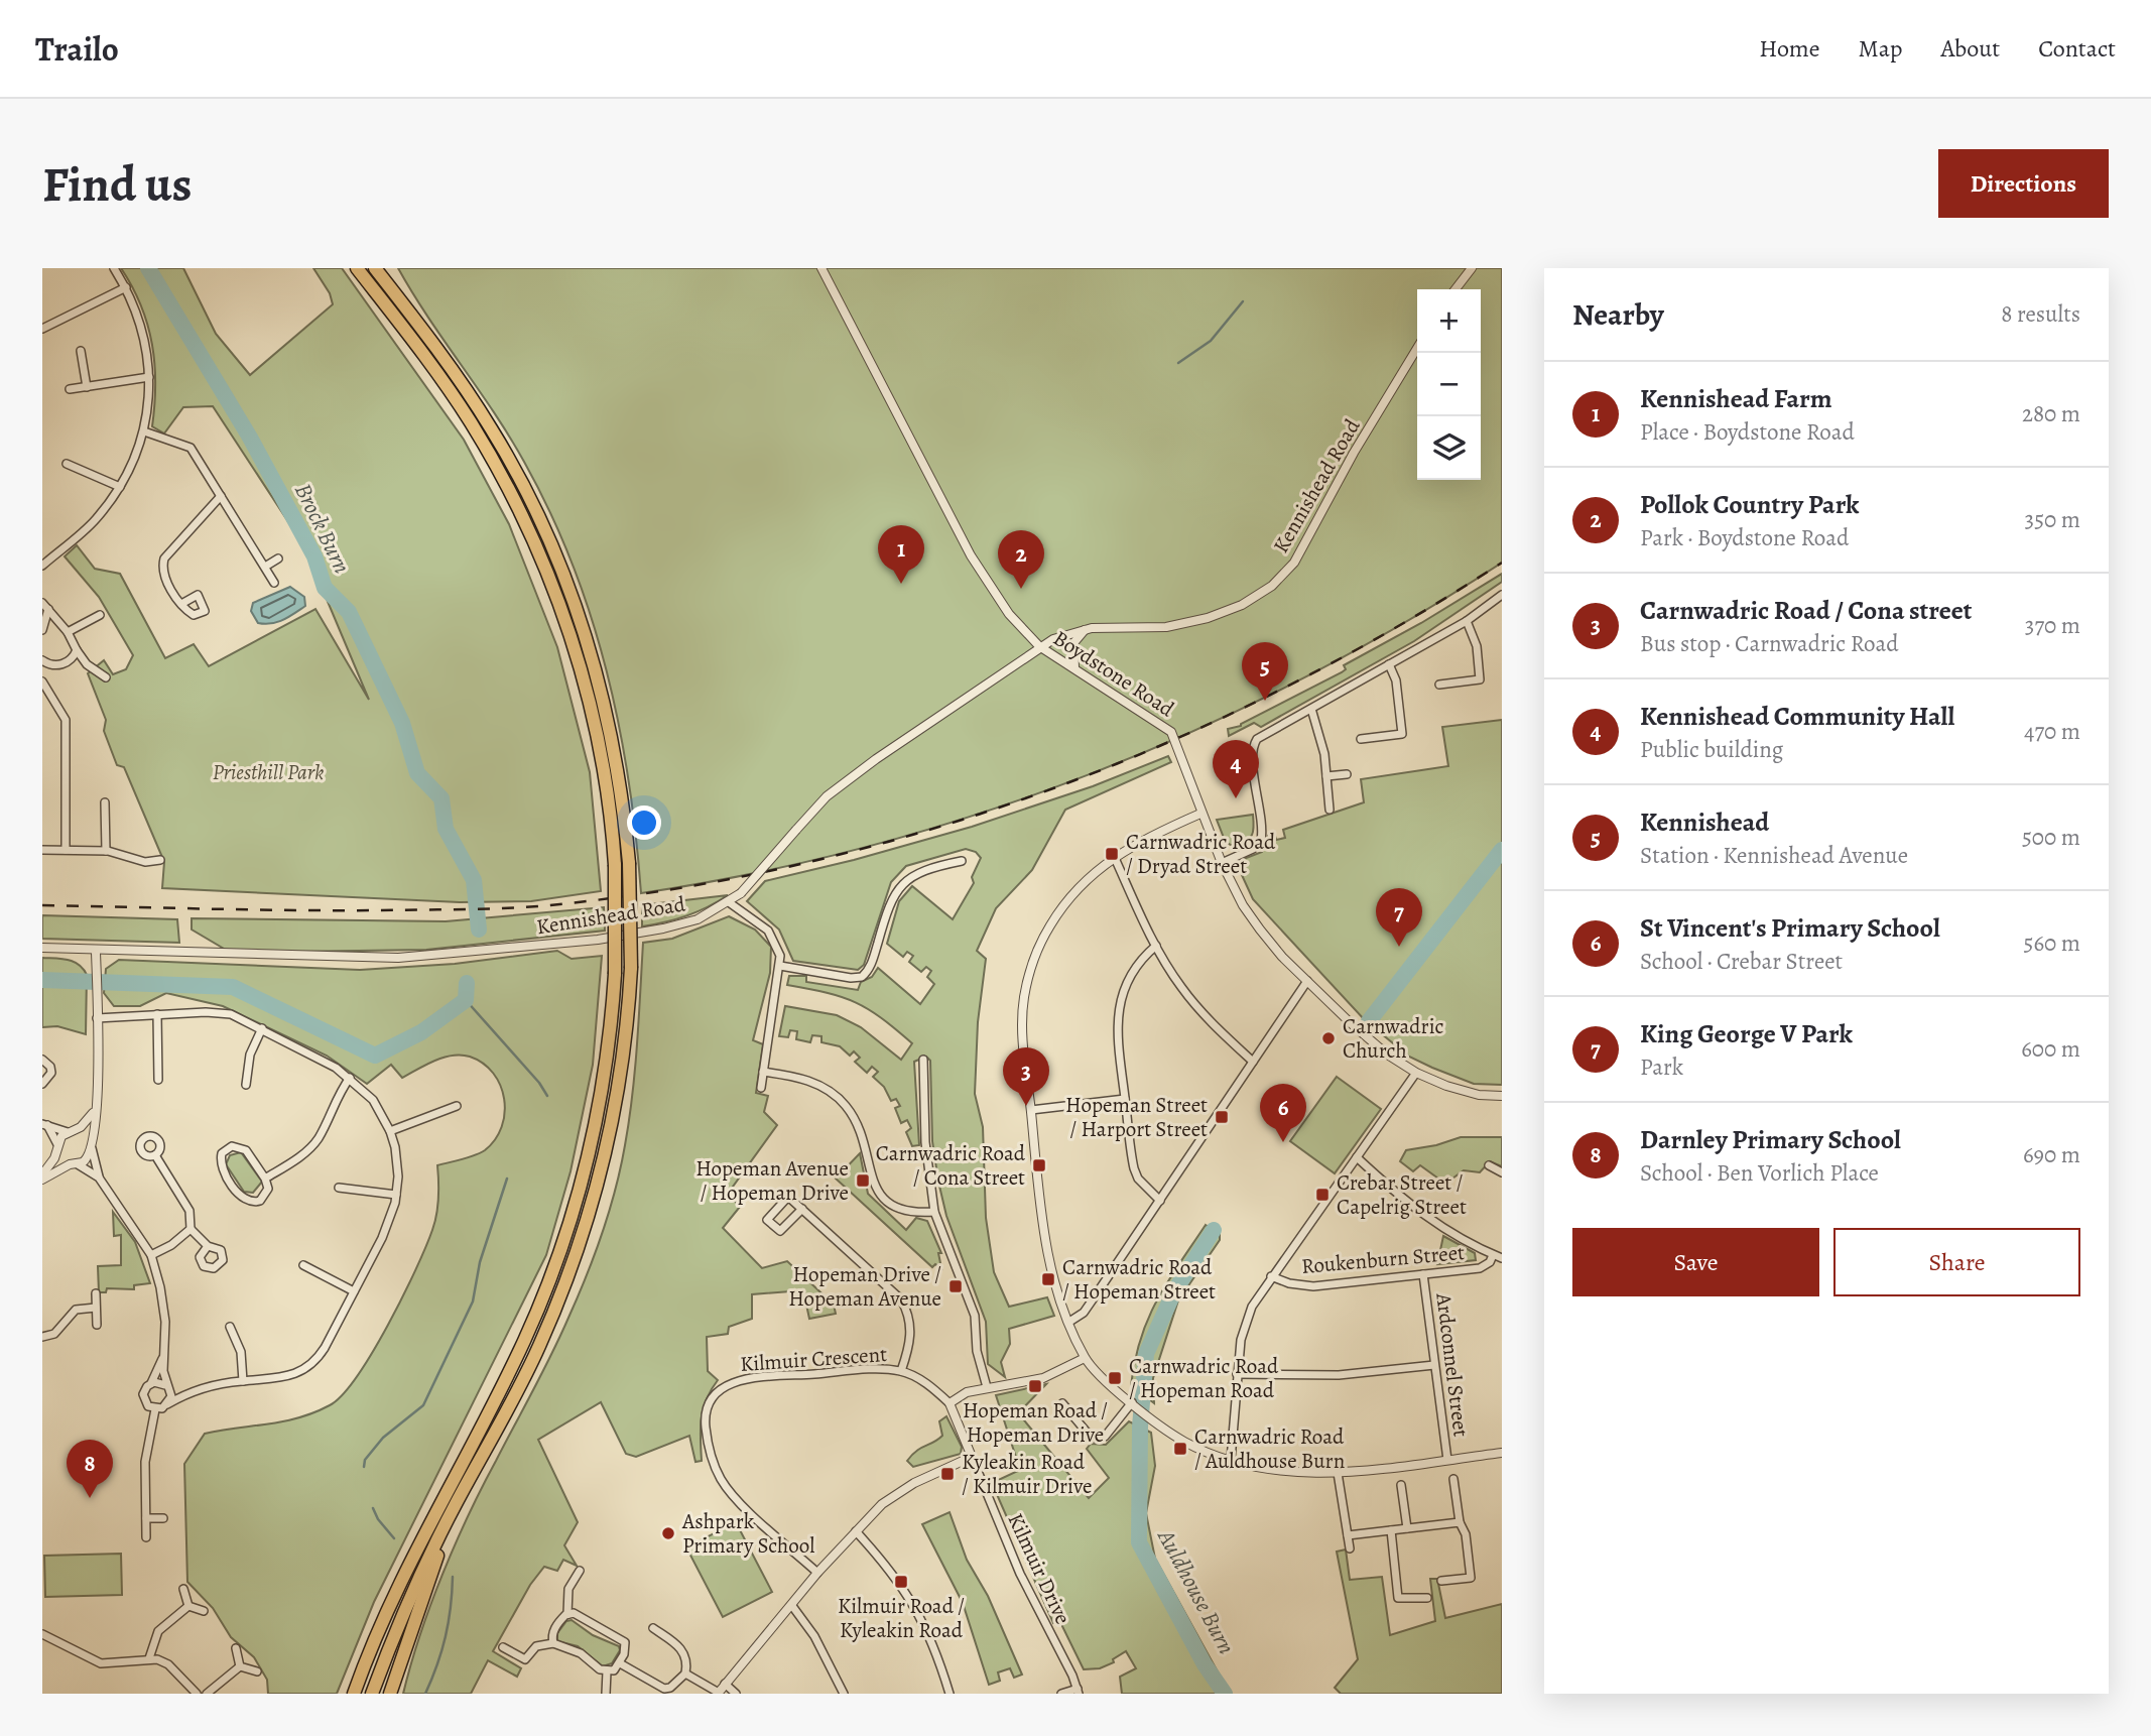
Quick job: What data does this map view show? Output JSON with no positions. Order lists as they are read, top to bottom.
{
  "streets": {
    "street": [
      "Kennishead Road",
      "Boydstone Road",
      "Roukenburn Street",
      "Kilmuir Crescent",
      "Ardconnel Street",
      "Kilmuir Drive"
    ]
  },
  "crossings": [
    ["Kennishead Road", "Boydstone Road"],
    ["Roukenburn Street", "Ardconnel Street"],
    ["Kilmuir Crescent", "Kilmuir Drive"]
  ],
  "water": ["Brock Burn", "Auldhouse Burn"],
  "parks": ["Priesthill Park"],
  "places": {
    "transit": [
      "Carnwadric Road / Dryad Street",
      "Hopeman Street / Harport Street",
      "Carnwadric Road / Cona Street",
      "Hopeman Avenue / Hopeman Drive",
      "Crebar Street / Capelrig Street",
      "Carnwadric Road / Hopeman Street",
      "Hopeman Drive / Hopeman Avenue",
      "Carnwadric Road / Hopeman Road",
      "Hopeman Road / Hopeman Drive",
      "Carnwadric Road / Auldhouse Burn",
      "Kyleakin Road / Kilmuir Drive",
      "Kilmuir Road / Kyleakin Road"
    ],
    "other": ["Carnwadric Church", "Ashpark Primary School"]
  },
  "page": {
    "header": "Trailo",
    "nav": [
      "Home",
      "Map",
      "About",
      "Contact"
    ],
    "buttons": [
      "Directions",
      ["Save", "Share"]
    ],
    "title": "Find us",
    "heading": ["Nearby", "8 results"],
    "map_buttons": ["+", "−"],
    "list": [
      {
        "mark": "1",
        "name": "Kennishead Farm",
        "note": "Place · Boydstone Road",
        "value": "280 m"
      },
      {
        "mark": "2",
        "name": "Pollok Country Park",
        "note": "Park · Boydstone Road",
        "value": "350 m"
      },
      {
        "mark": "3",
        "name": "Carnwadric Road / Cona street",
        "note": "Bus stop · Carnwadric Road",
        "value": "370 m"
      },
      {
        "mark": "4",
        "name": "Kennishead Community Hall",
        "note": "Public building",
        "value": "470 m"
      },
      {
        "mark": "5",
        "name": "Kennishead",
        "note": "Station · Kennishead Avenue",
        "value": "500 m"
      },
      {
        "mark": "6",
        "name": "St Vincent's Primary School",
        "note": "School · Crebar Street",
        "value": "560 m"
      },
      {
        "mark": "7",
        "name": "King George V Park",
        "note": "Park",
        "value": "600 m"
      },
      {
        "mark": "8",
        "name": "Darnley Primary School",
        "note": "School · Ben Vorlich Place",
        "value": "690 m"
      }
    ],
    "pins": [
      "1",
      "2",
      "5",
      "4",
      "7",
      "3",
      "6",
      "8"
    ]
  }
}
